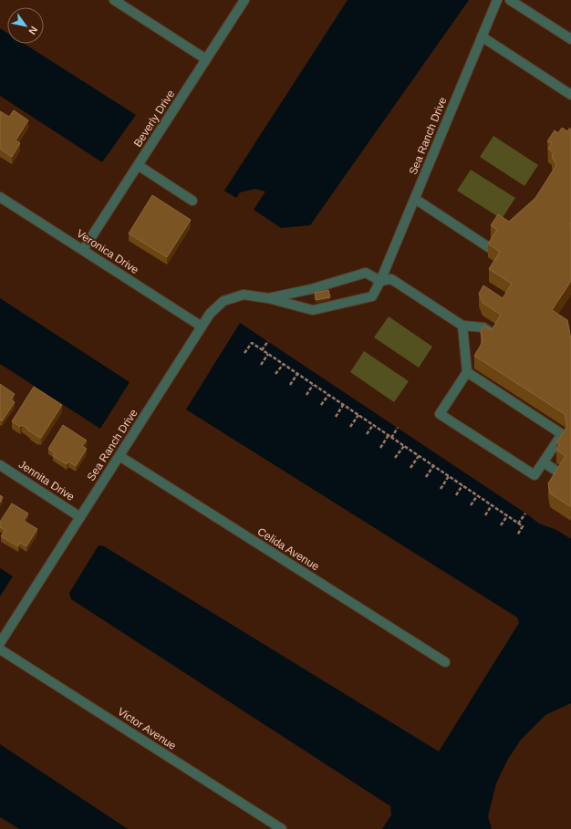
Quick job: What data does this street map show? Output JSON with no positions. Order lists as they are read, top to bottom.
{
  "streets": {
    "street": [
      "Beverly Drive",
      "Sea Ranch Drive",
      "Veronica Drive",
      "Jennita Drive",
      "Celida Avenue",
      "Victor Avenue"
    ]
  },
  "crossings": [
    ["Beverly Drive", "Veronica Drive"],
    ["Sea Ranch Drive", "Veronica Drive"],
    ["Sea Ranch Drive", "Jennita Drive"],
    ["Sea Ranch Drive", "Celida Avenue"]
  ],
  "north": "bottom right"
}
